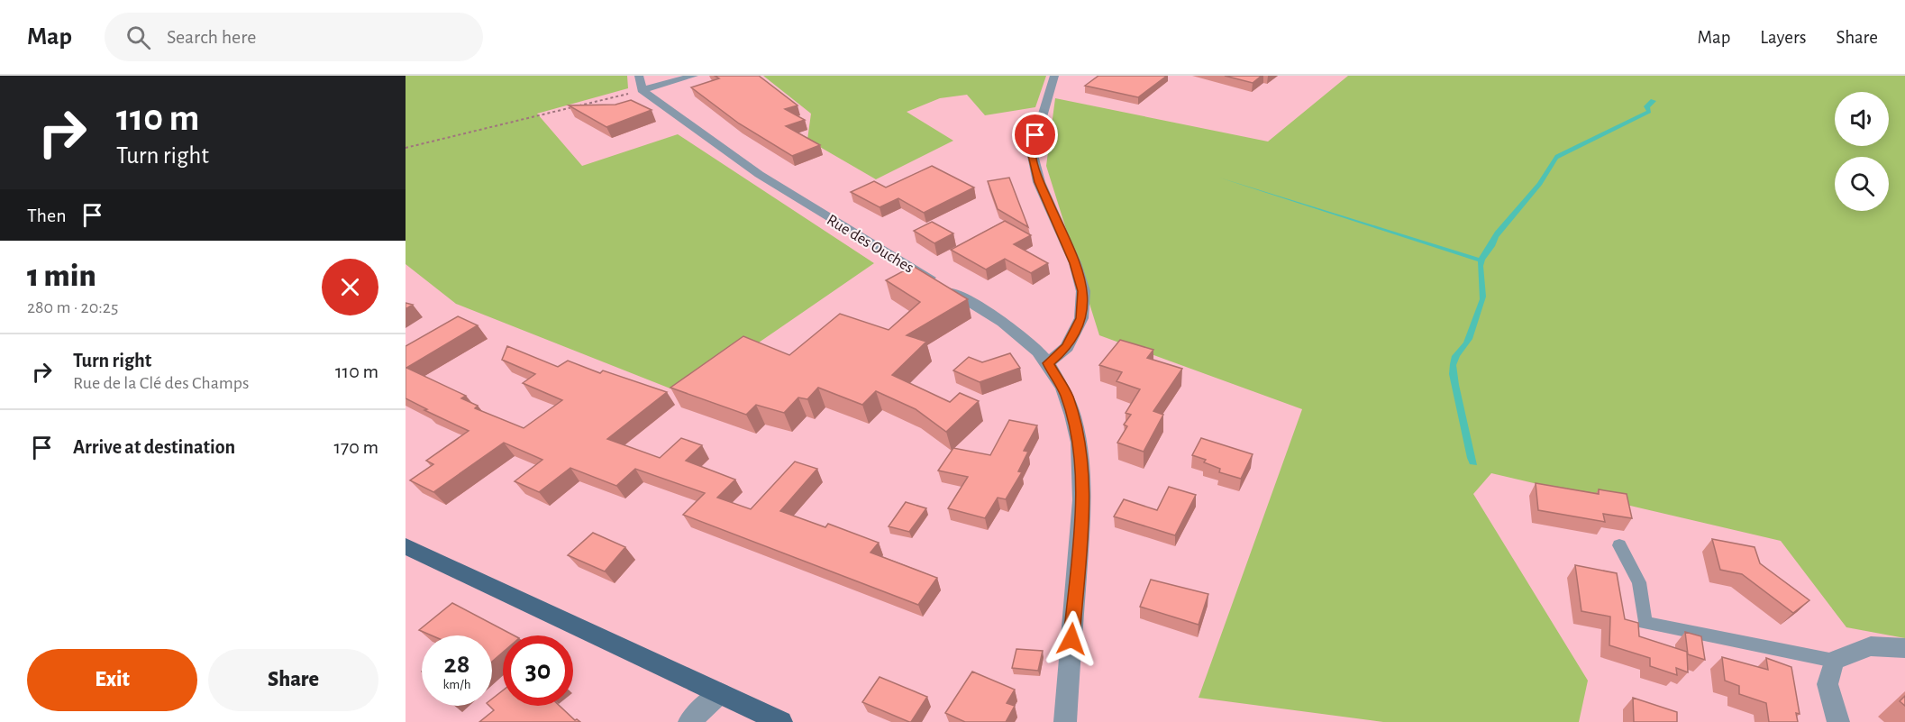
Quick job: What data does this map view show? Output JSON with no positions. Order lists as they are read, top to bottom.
{
  "streets": {
    "street": ["Rue des Ouches"]
  },
  "page": {
    "header": "Map",
    "search": "Search here",
    "nav": ["Map", "Layers", "Share"],
    "turn": ["110 m", "Turn right"],
    "then": "Then",
    "heading": ["1 min", "280 m · 20:25"],
    "list": [
      {
        "name": "Turn right",
        "note": "Rue de la Clé des Champs",
        "value": "110 m"
      },
      {
        "name": "Arrive at destination",
        "value": "170 m"
      }
    ],
    "speed": "28 km/h",
    "limit": "30",
    "buttons": ["Exit", "Share"]
  }
}
